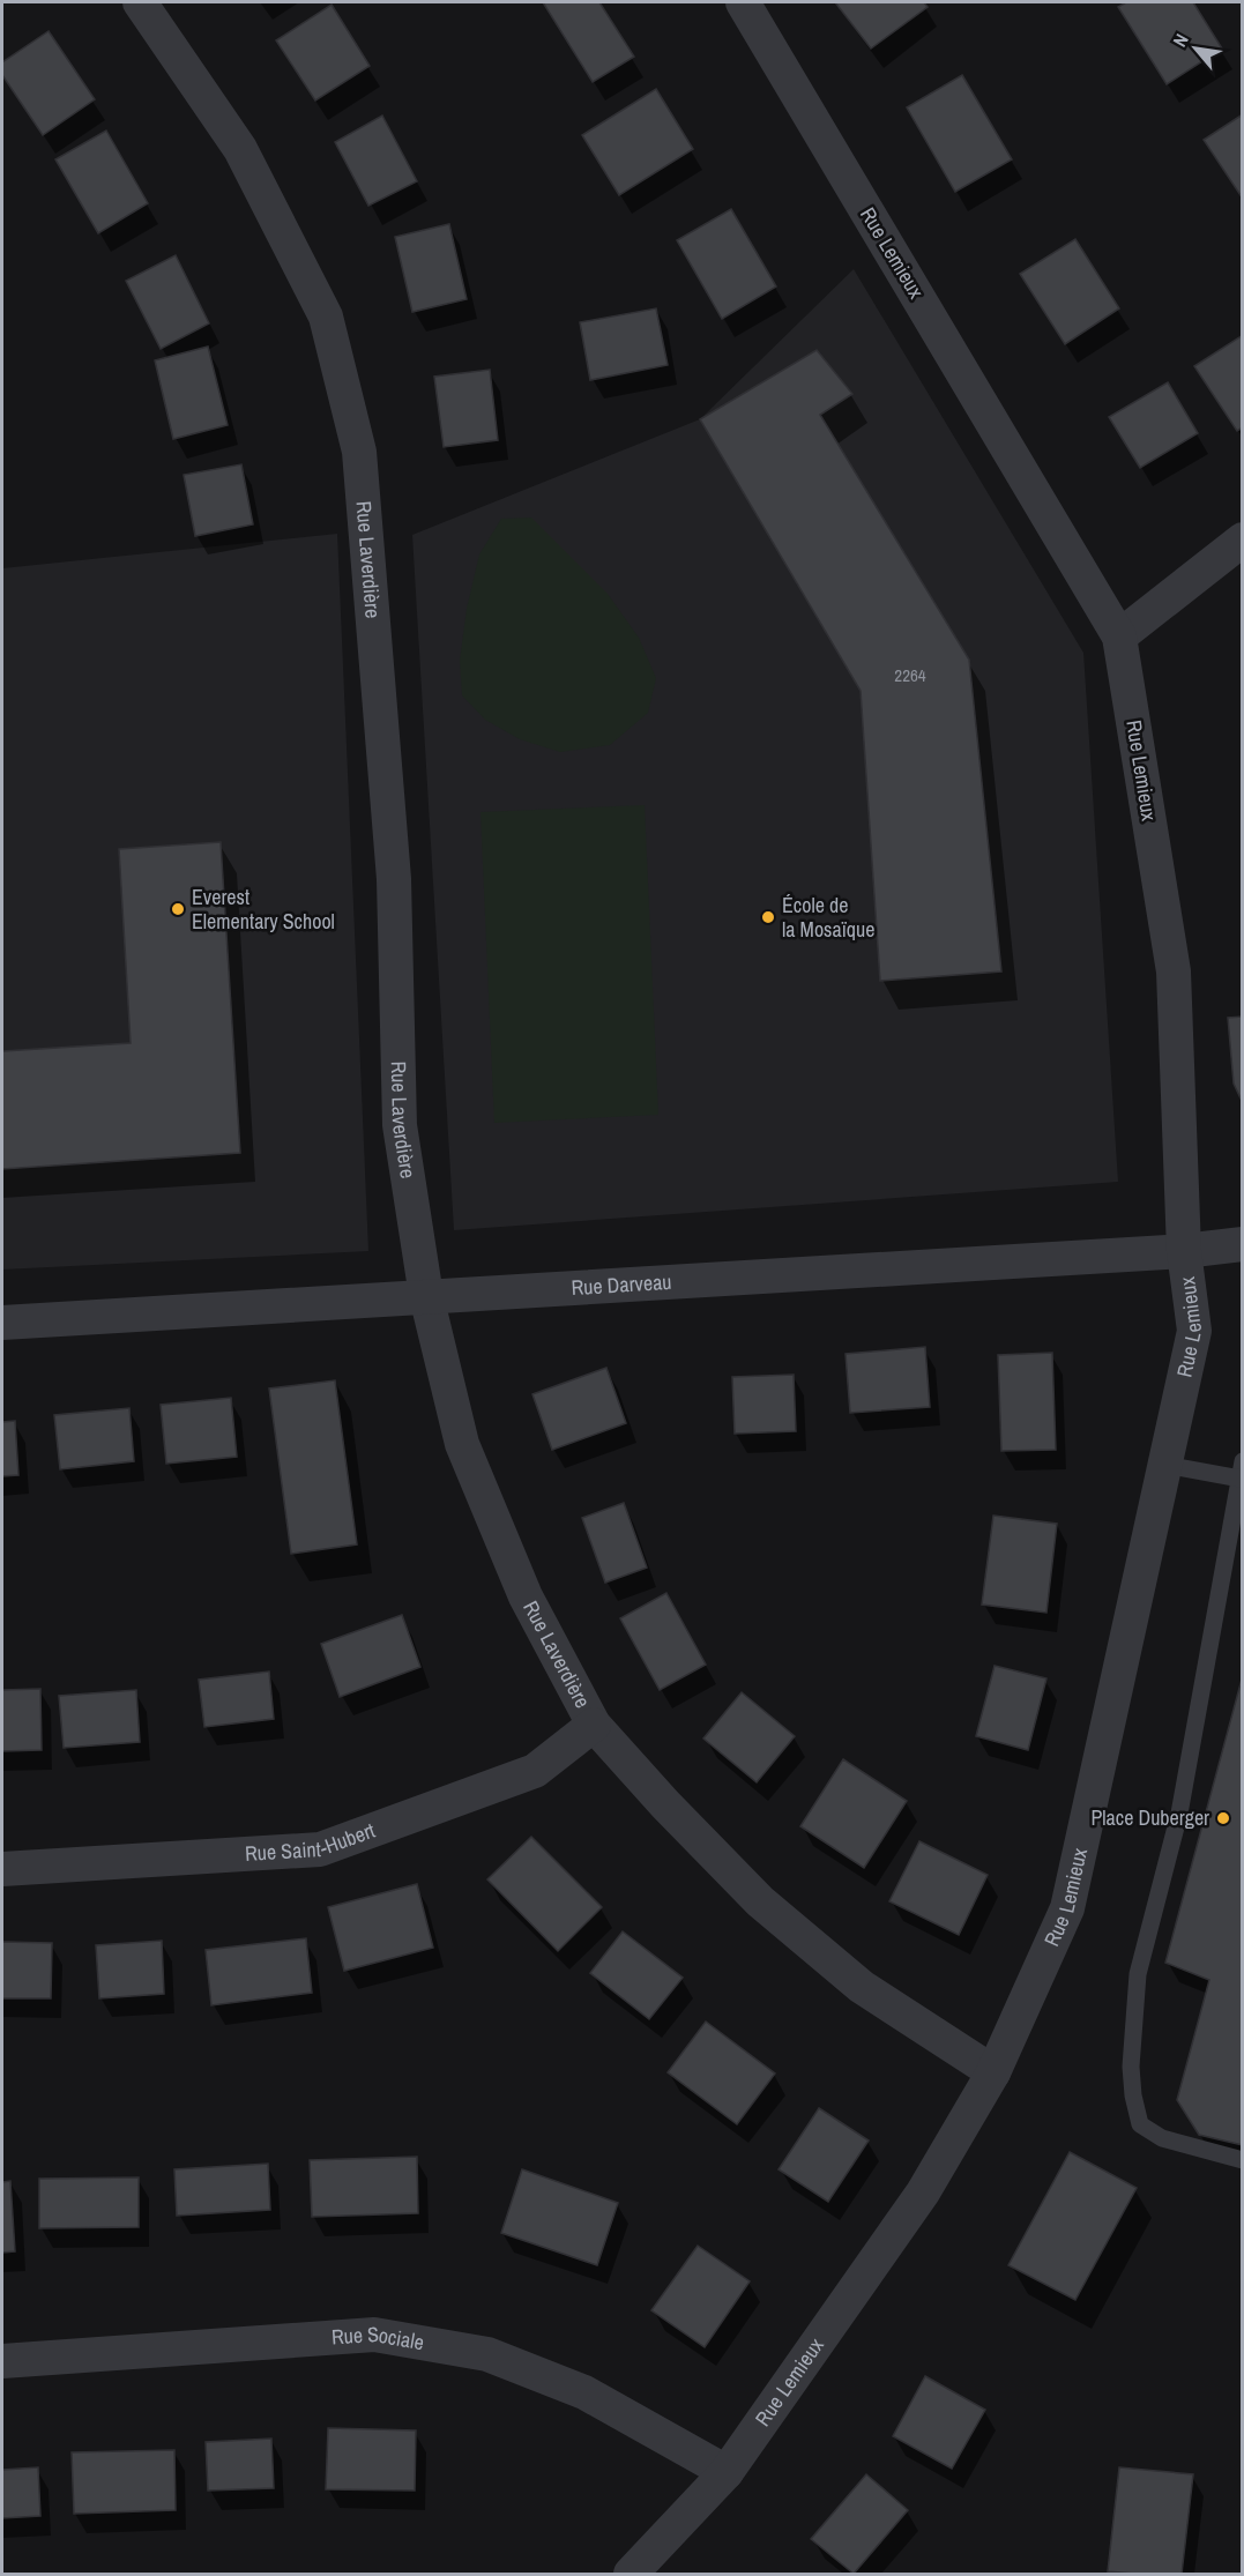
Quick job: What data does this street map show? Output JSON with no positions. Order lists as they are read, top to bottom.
{
  "streets": {
    "street": [
      "Rue Lemieux",
      "Rue Laverdière",
      "Rue Darveau",
      "Rue Saint-Hubert",
      "Rue Sociale"
    ]
  },
  "crossings": [
    ["Rue Lemieux", "Rue Laverdière"],
    ["Rue Lemieux", "Rue Darveau"],
    ["Rue Lemieux", "Rue Sociale"],
    ["Rue Laverdière", "Rue Darveau"],
    ["Rue Laverdière", "Rue Saint-Hubert"]
  ],
  "places": ["Everest Elementary School", "École de la Mosaïque", "Place Duberger"],
  "house_numbers": ["2264"],
  "north": "top left"
}
